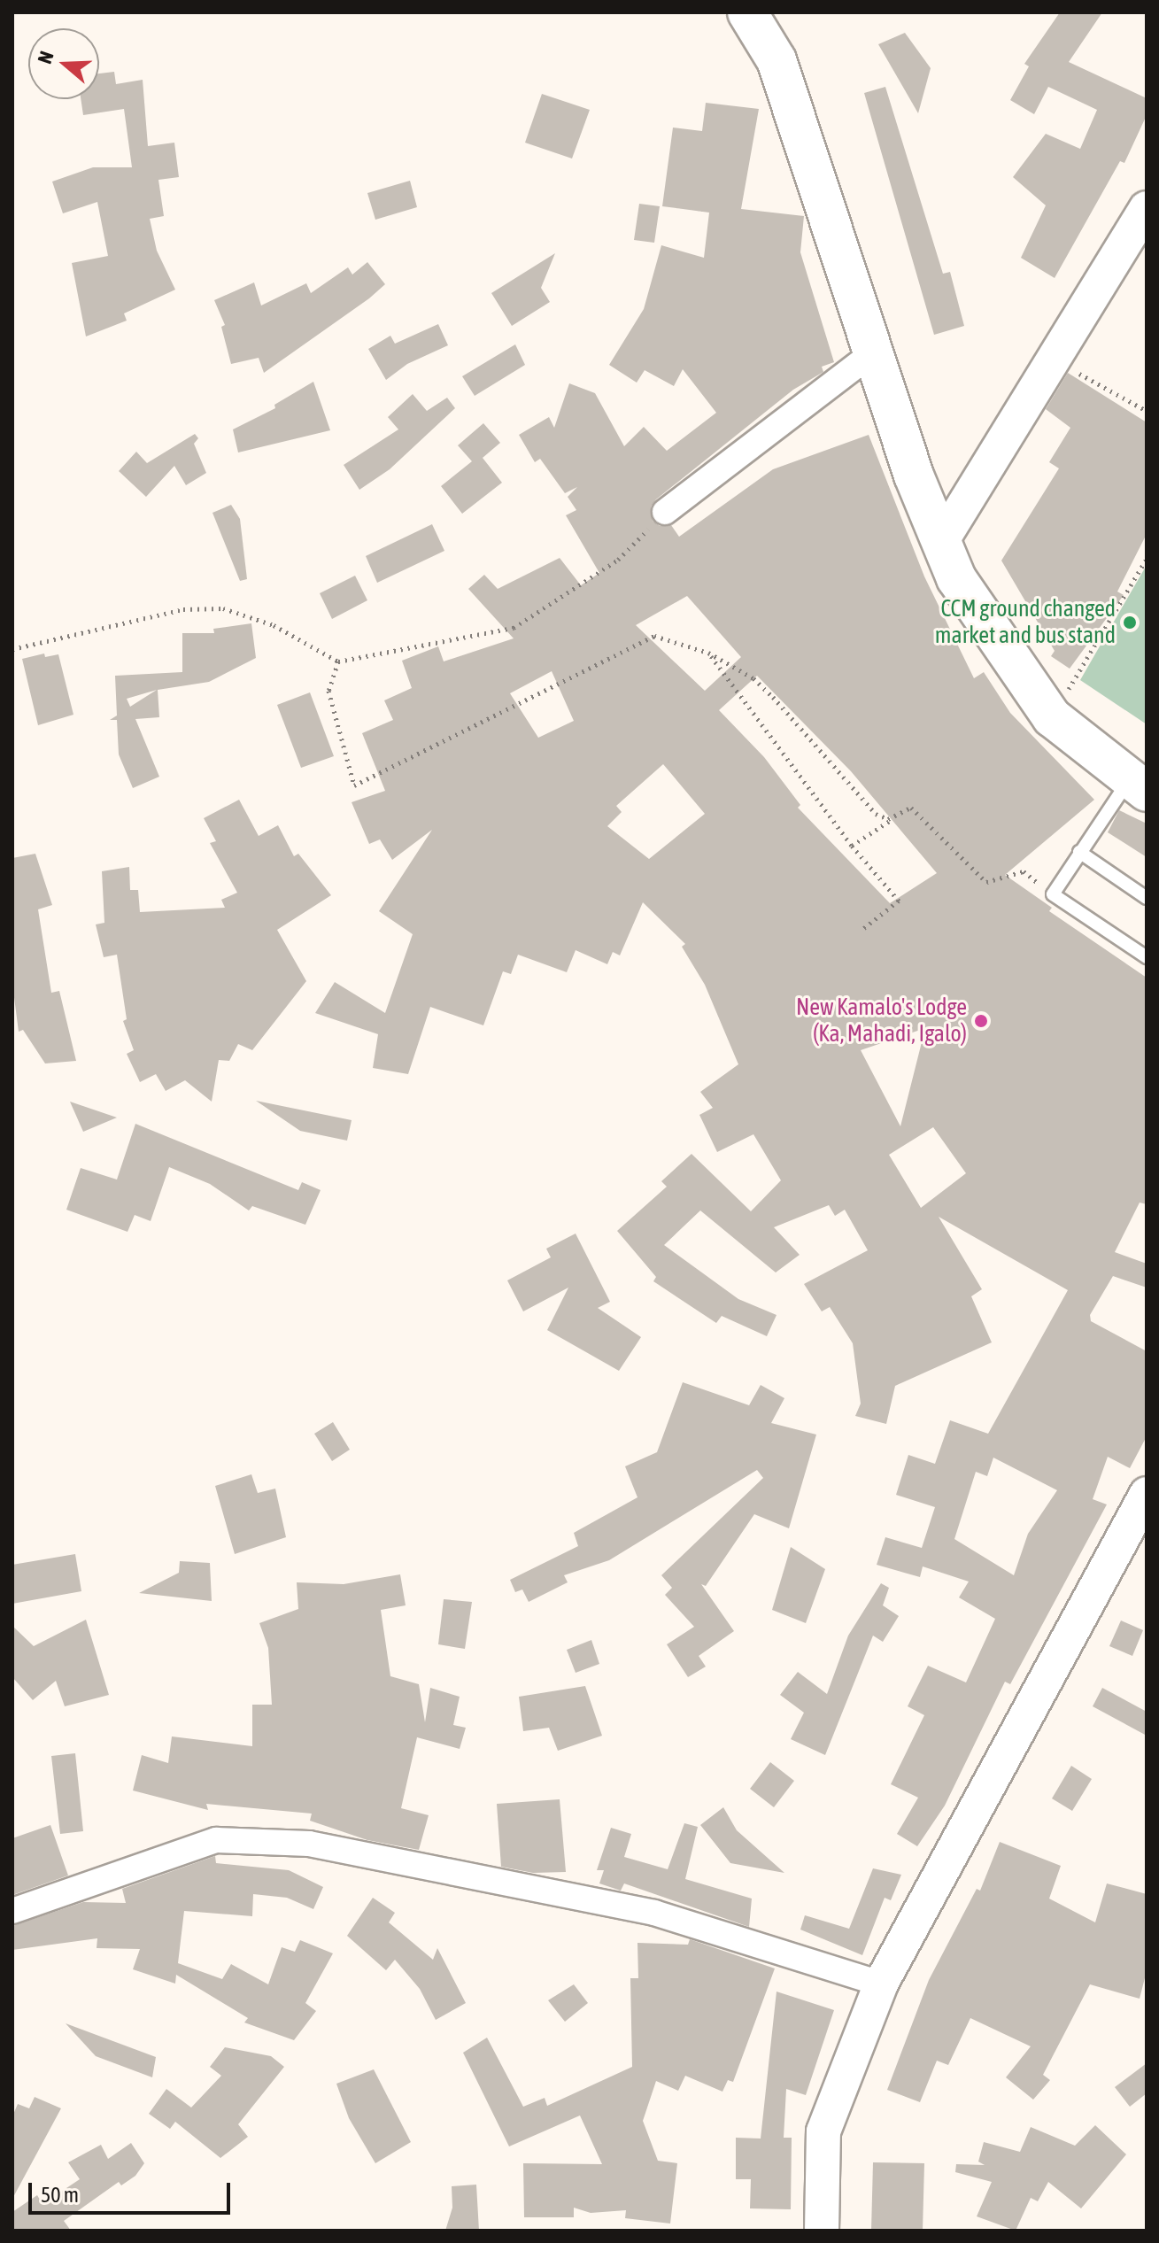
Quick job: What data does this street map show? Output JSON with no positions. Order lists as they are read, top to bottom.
{
  "places": ["CCM ground changed market and bus stand", "New Kamalo's Lodge (Ka, Mahadi, Igalo)"],
  "scale_bar": "50 m",
  "north": "left"
}
